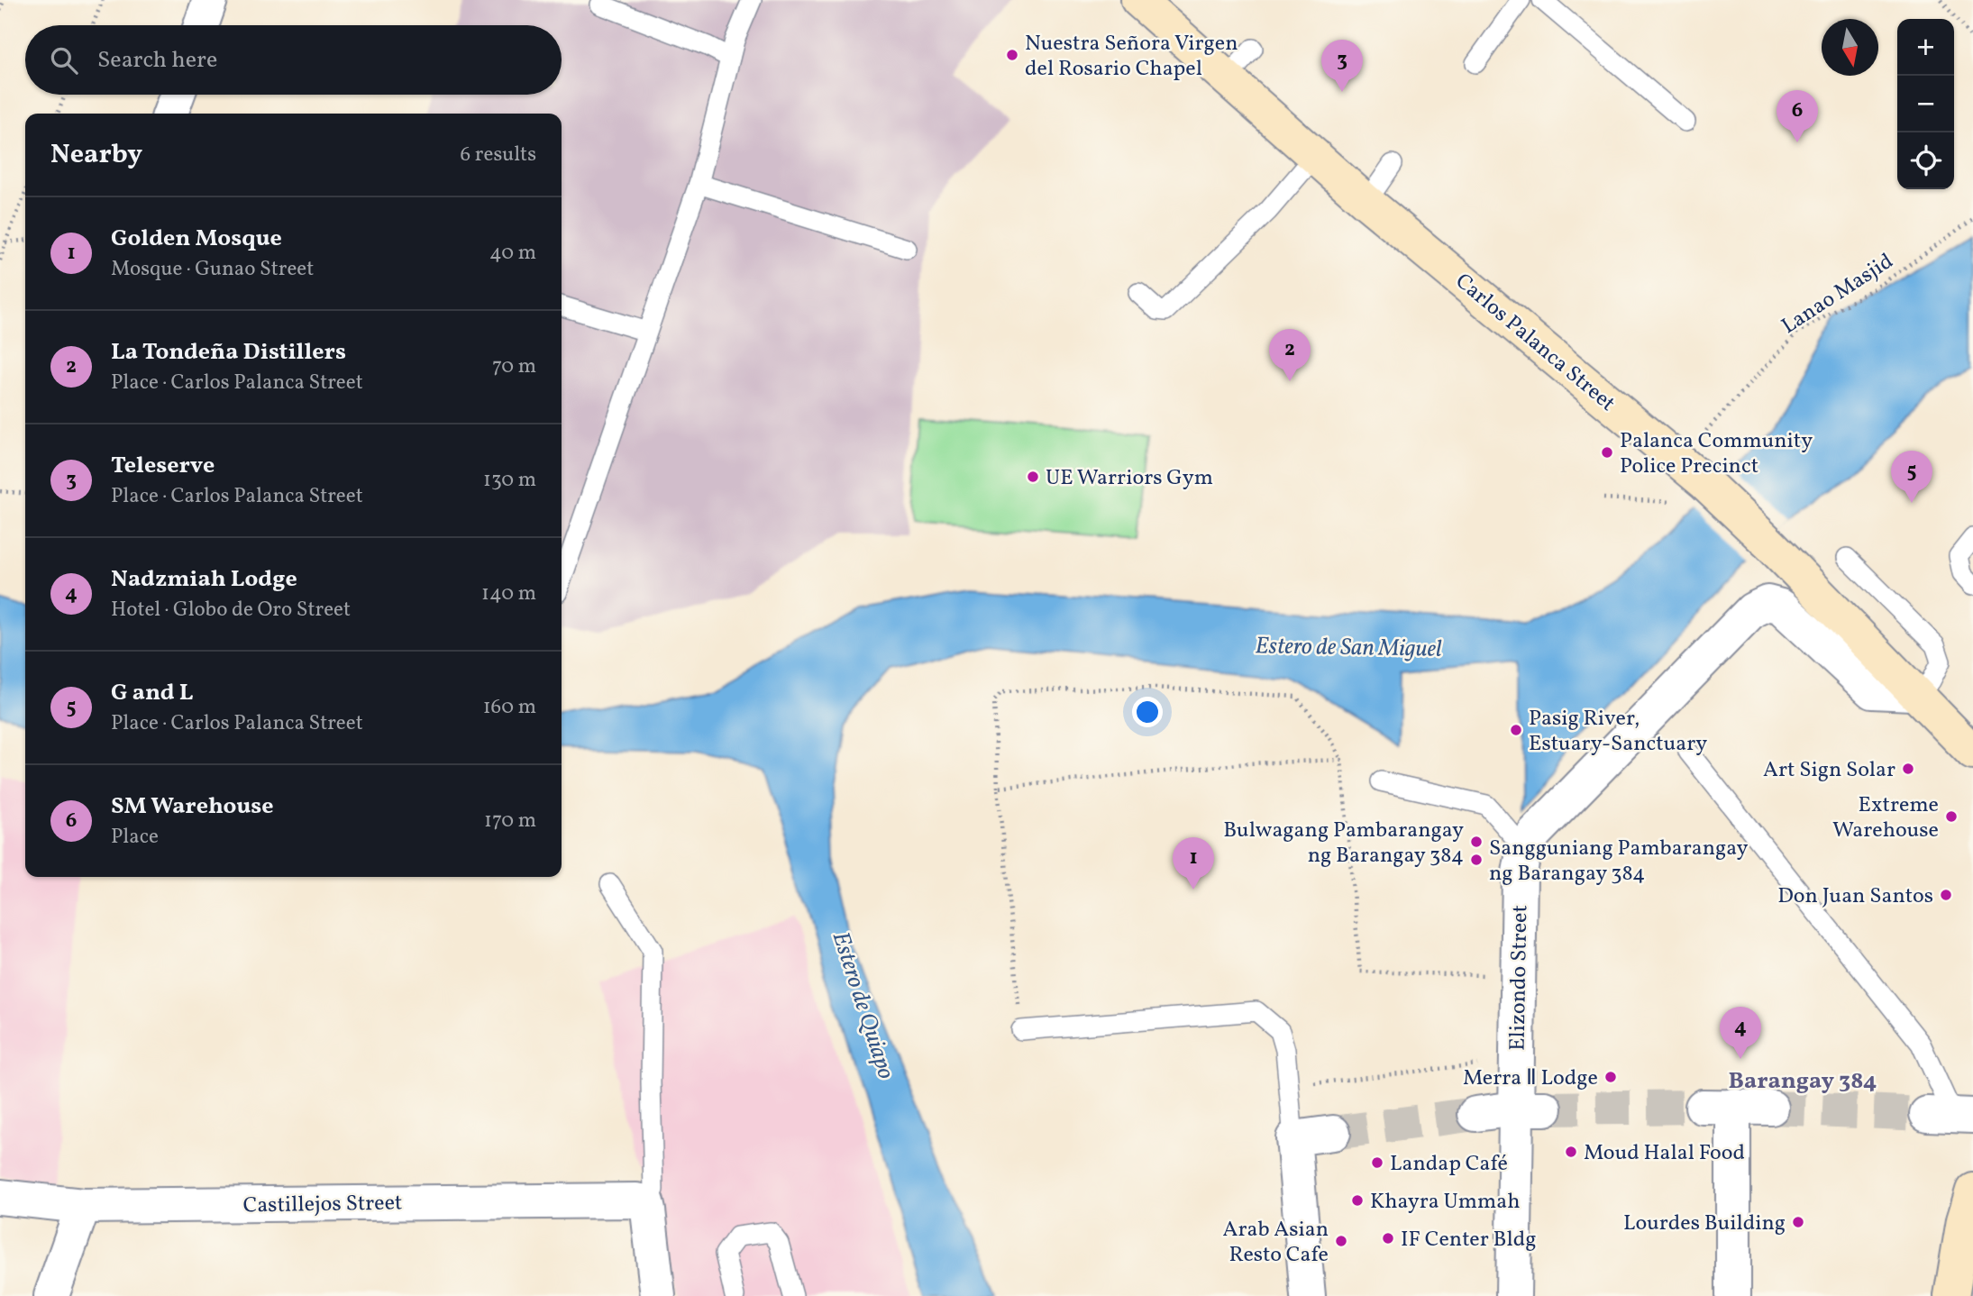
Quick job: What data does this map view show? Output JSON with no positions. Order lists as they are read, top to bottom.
{
  "streets": {
    "street": ["Carlos Palanca Street", "Elizondo Street", "Castillejos Street"],
    "path": ["Lanao Masjid"]
  },
  "districts": ["Barangay 384"],
  "water": ["Estero de San Miguel", "Estero de Quiapo"],
  "places": [
    "Nuestra Señora Virgen del Rosario Chapel",
    "Palanca Community Police Precinct",
    "UE Warriors Gym",
    "Pasig River, Estuary-Sanctuary",
    "Art Sign Solar",
    "Extreme Warehouse",
    "Bulwagang Pambarangay ng Barangay 384",
    "Sangguniang Pambarangay ng Barangay 384",
    "Don Juan Santos",
    "Merra Ⅱ Lodge",
    "Moud Halal Food",
    "Landap Café",
    "Khayra Ummah",
    "Lourdes Building",
    "IF Center Bldg",
    "Arab Asian Resto Cafe"
  ],
  "north": "bottom",
  "page": {
    "map_buttons": ["+", "−"],
    "search": "Search here",
    "pins": [
      "3",
      "6",
      "2",
      "5",
      "1",
      "4"
    ],
    "heading": ["Nearby", "6 results"],
    "list": [
      {
        "mark": "1",
        "name": "Golden Mosque",
        "note": "Mosque · Gunao Street",
        "value": "40 m"
      },
      {
        "mark": "2",
        "name": "La Tondeña Distillers",
        "note": "Place · Carlos Palanca Street",
        "value": "70 m"
      },
      {
        "mark": "3",
        "name": "Teleserve",
        "note": "Place · Carlos Palanca Street",
        "value": "130 m"
      },
      {
        "mark": "4",
        "name": "Nadzmiah Lodge",
        "note": "Hotel · Globo de Oro Street",
        "value": "140 m"
      },
      {
        "mark": "5",
        "name": "G and L",
        "note": "Place · Carlos Palanca Street",
        "value": "160 m"
      },
      {
        "mark": "6",
        "name": "SM Warehouse",
        "note": "Place",
        "value": "170 m"
      }
    ]
  }
}
